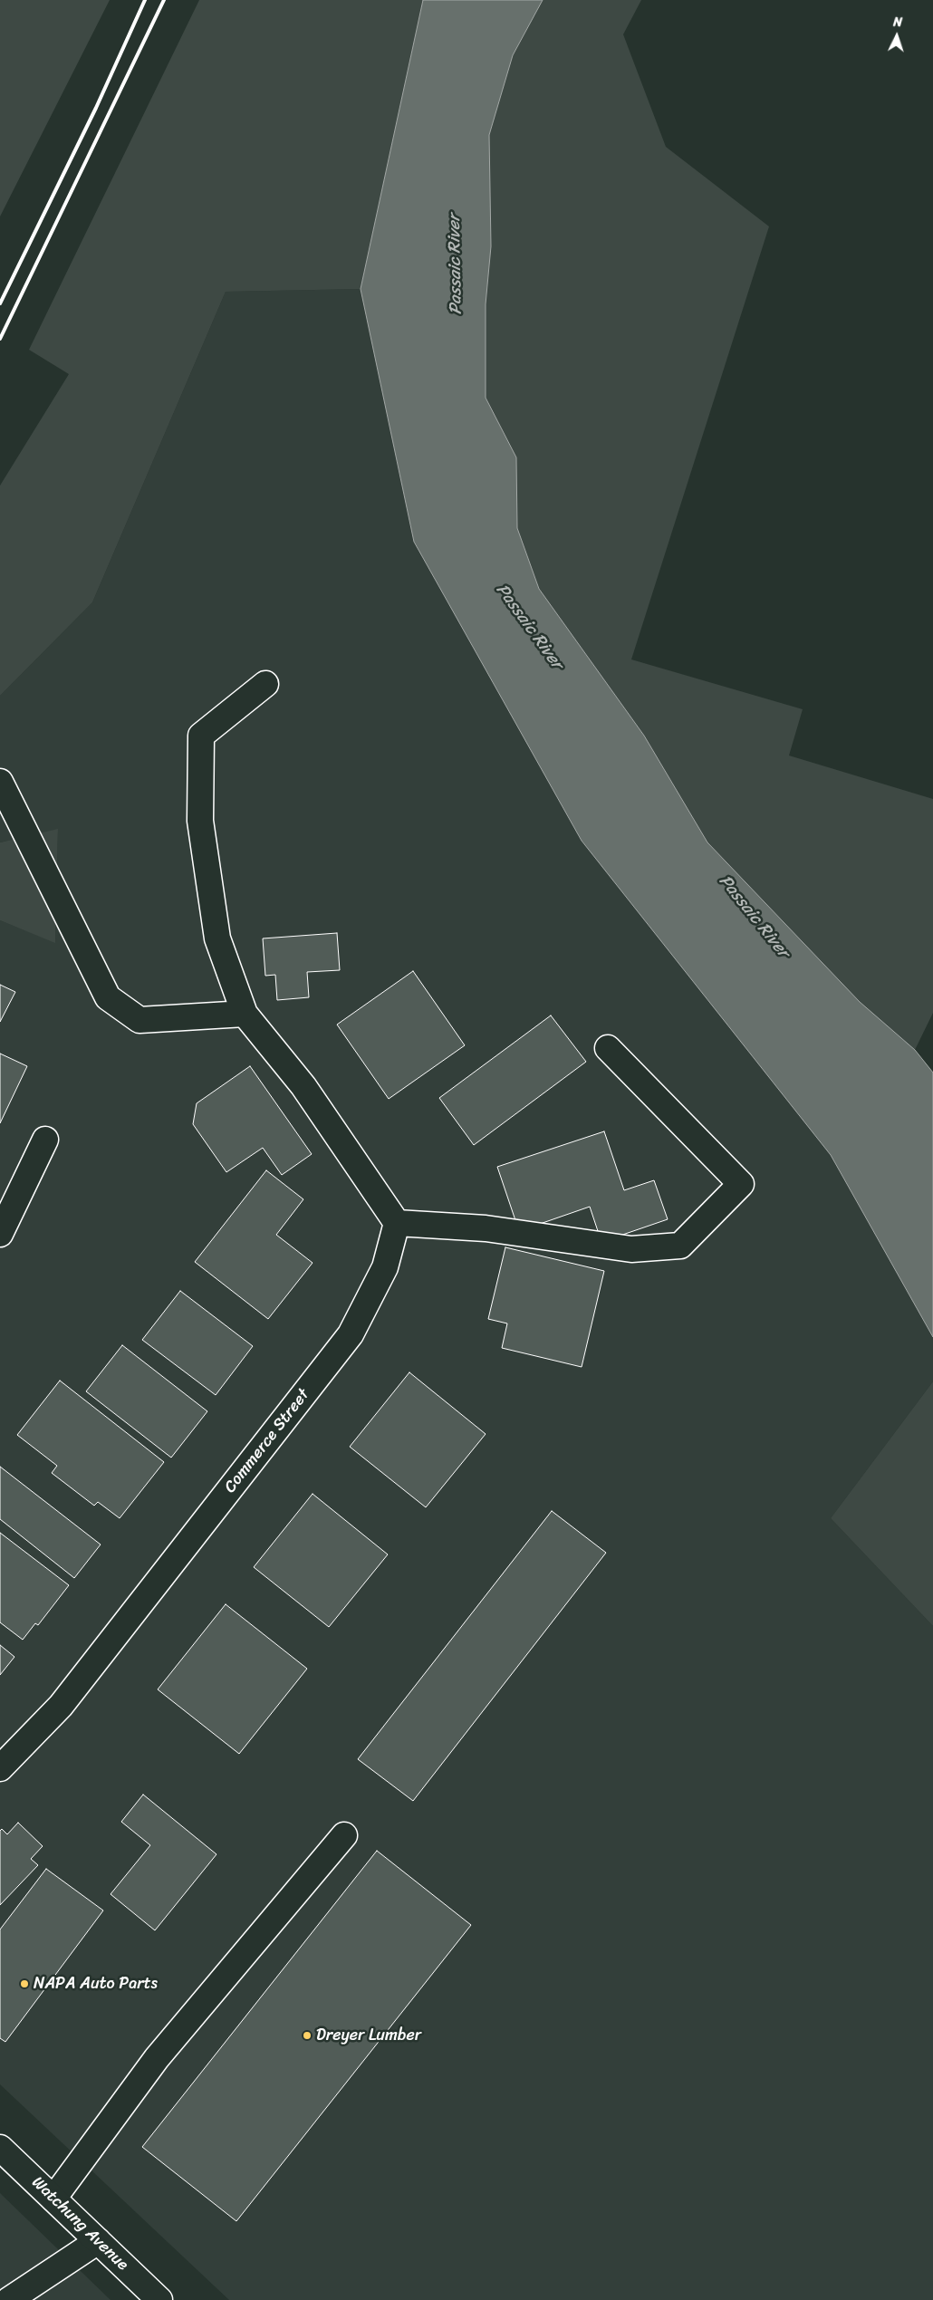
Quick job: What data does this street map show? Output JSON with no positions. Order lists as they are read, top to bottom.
{
  "streets": {
    "street": ["Commerce Street", "Watchung Avenue"]
  },
  "water": ["Passaic River"],
  "places": ["NAPA Auto Parts", "Dreyer Lumber"],
  "north": "top"
}
